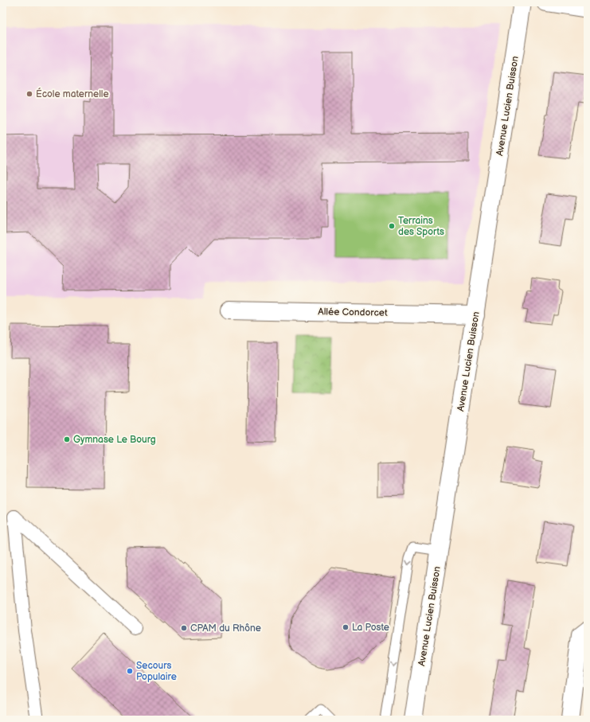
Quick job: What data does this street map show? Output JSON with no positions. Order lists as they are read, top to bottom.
{
  "streets": {
    "street": ["Avenue Lucien Buisson", "Allée Condorcet"]
  },
  "crossings": [
    ["Avenue Lucien Buisson", "Allée Condorcet"]
  ],
  "places": [
    "École maternelle",
    "Terrains des Sports",
    "Gymnase Le Bourg",
    "La Poste",
    "CPAM du Rhône",
    "Secours Populaire"
  ]
}
